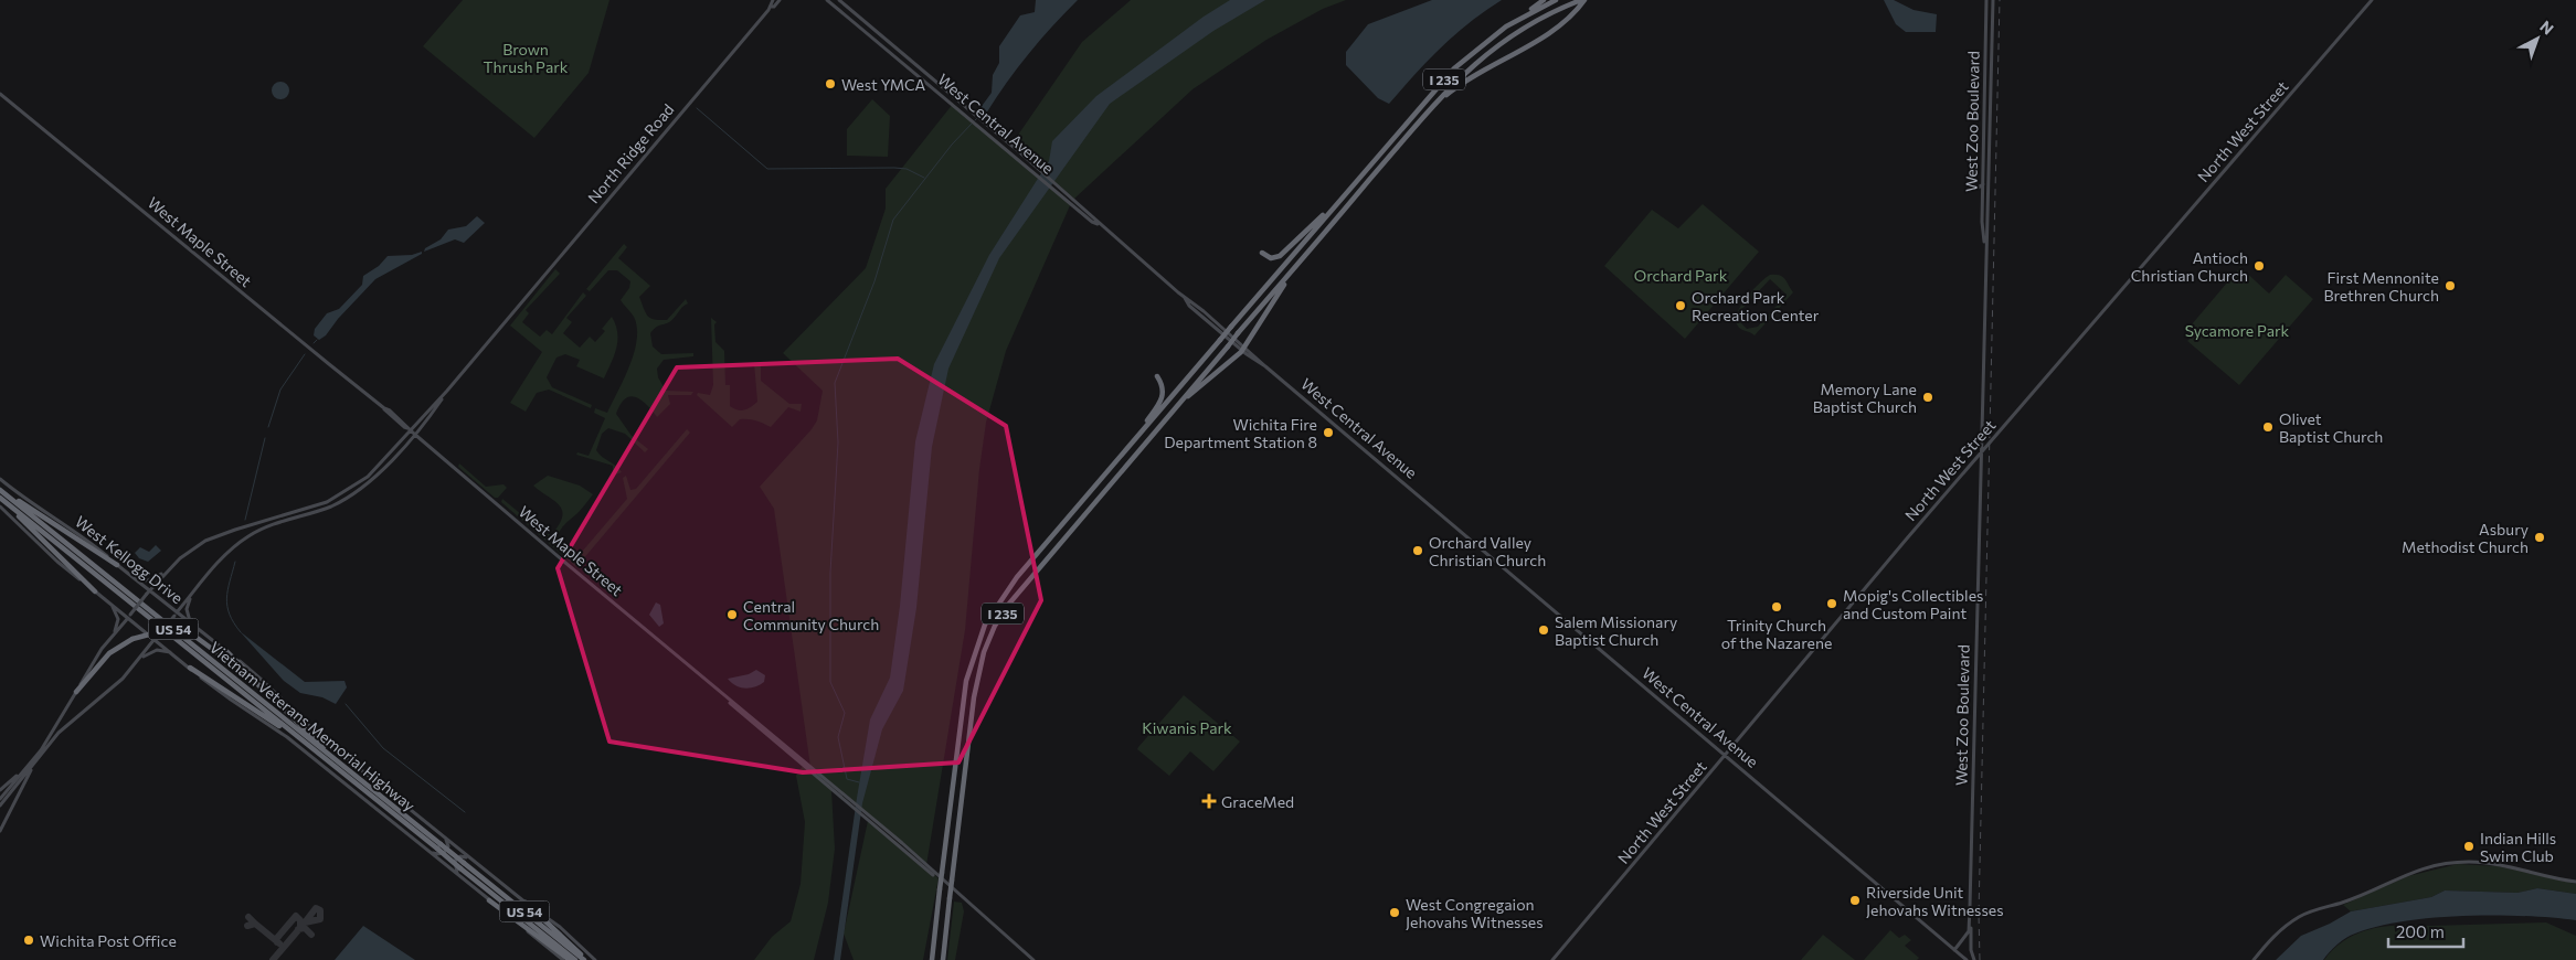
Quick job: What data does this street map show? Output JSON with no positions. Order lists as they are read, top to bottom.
{
  "streets": {
    "highway": ["I 235", "US 54", "Vietnam Veterans Memorial Highway"],
    "main road": [
      "West Zoo Boulevard",
      "West Central Avenue",
      "North West Street",
      "North Ridge Road",
      "West Maple Street",
      "West Kellogg Drive"
    ]
  },
  "crossings": [
    ["West Zoo Boulevard", "West Central Avenue"],
    ["West Zoo Boulevard", "North West Street"],
    ["West Central Avenue", "North West Street"]
  ],
  "parks": [
    "Brown Thrush Park",
    "Orchard Park",
    "Sycamore Park",
    "Kiwanis Park"
  ],
  "places": {
    "other": [
      "West YMCA",
      "Antioch Christian Church",
      "First Mennonite Brethren Church",
      "Orchard Park Recreation Center",
      "Memory Lane Baptist Church",
      "Olivet Baptist Church",
      "Wichita Fire Department Station 8",
      "Asbury Methodist Church",
      "Orchard Valley Christian Church",
      "Mopig's Collectibles and Custom Paint",
      "Trinity Church of the Nazarene",
      "Central Community Church",
      "Salem Missionary Baptist Church",
      "Indian Hills Swim Club",
      "Riverside Unit Jehovahs Witnesses",
      "West Congregaion Jehovahs Witnesses",
      "Wichita Post Office"
    ],
    "health": ["GraceMed"]
  },
  "scale_bar": "200 m",
  "north": "top right"
}
